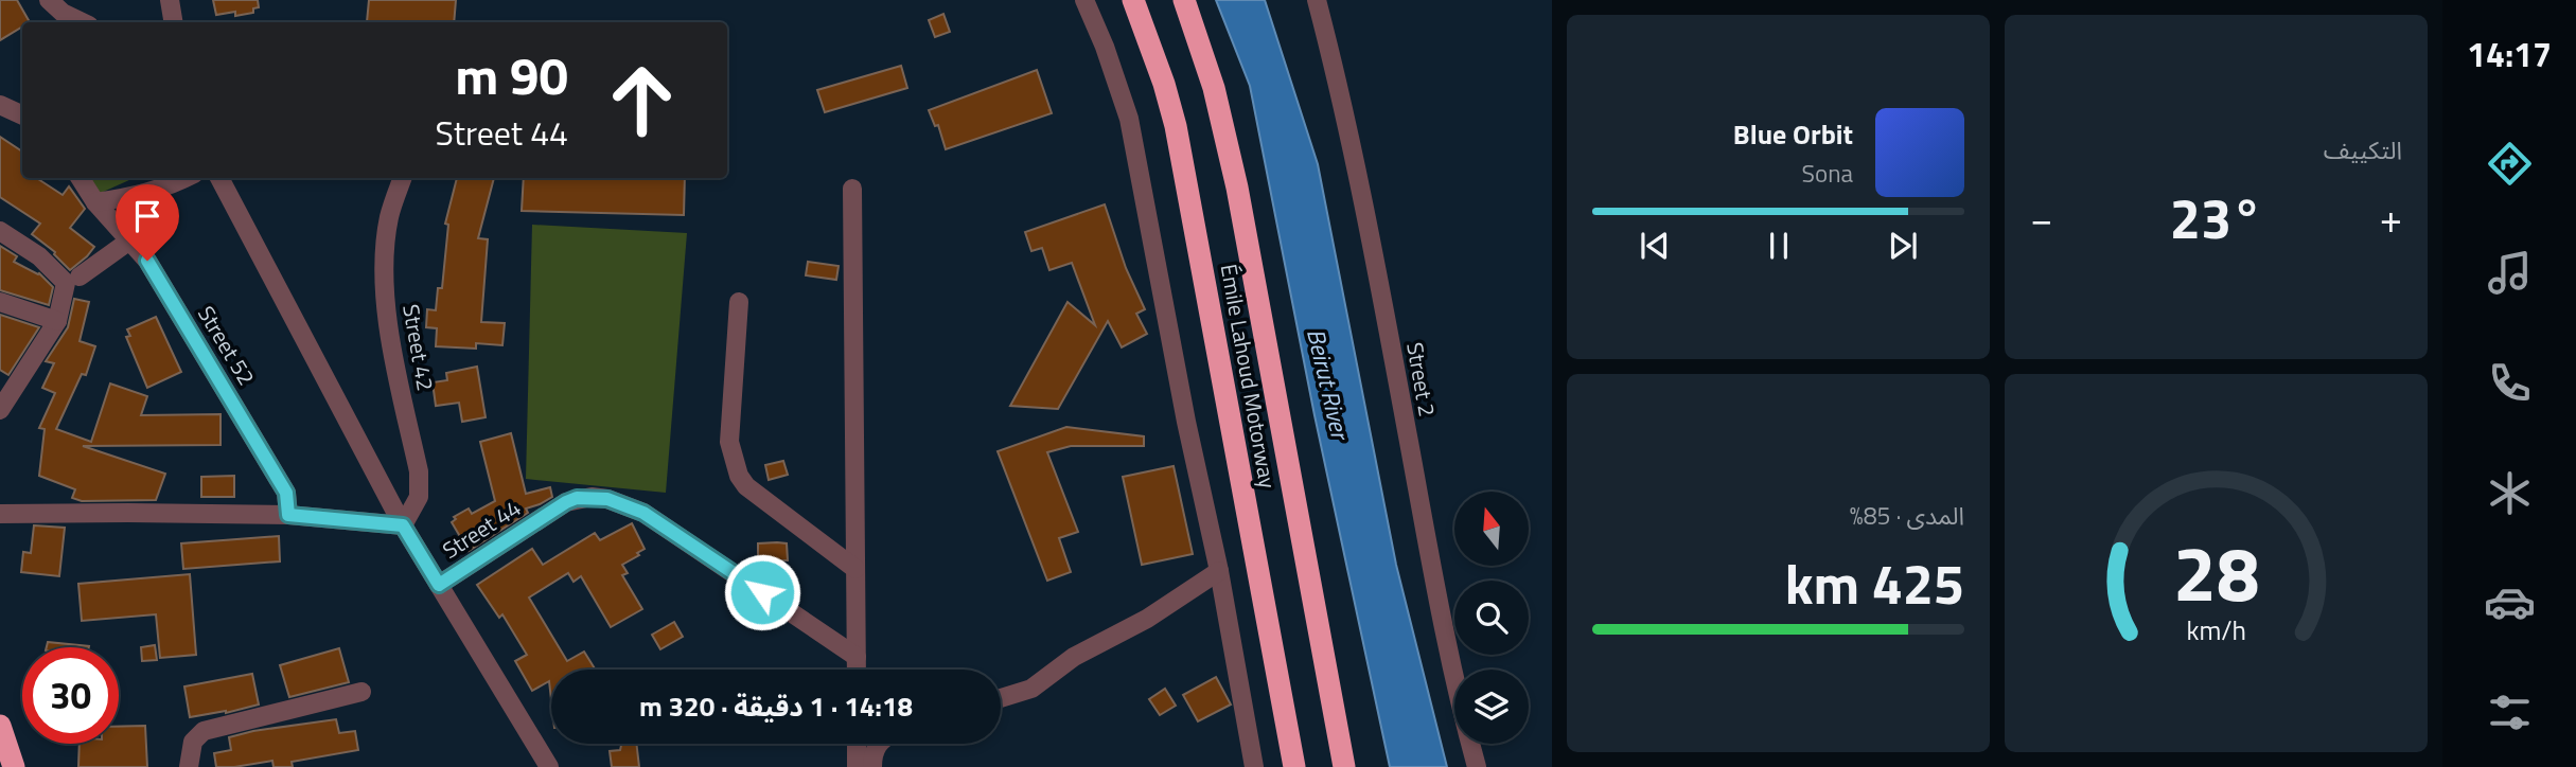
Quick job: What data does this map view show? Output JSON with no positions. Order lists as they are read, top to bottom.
{
  "streets": {
    "highway": ["Émile Lahoud Motorway"],
    "street": [
      "Street 52",
      "Street 42",
      "Street 2",
      "Street 44"
    ]
  },
  "water": ["Beirut River"],
  "north": "top",
  "page": {
    "tabs": "14:17",
    "tile": [
      "التكييف",
      ["المدى · 85%", "425 km"]
    ],
    "turn": ["90 m", "Street 44"],
    "song": ["Blue Orbit", "Sona"],
    "heat": ["−", "23°", "+"],
    "limit": "30",
    "trip": "14:18 · 1 دقيقة · 320 m",
    "gauge": ["28", "km/h"]
  }
}
